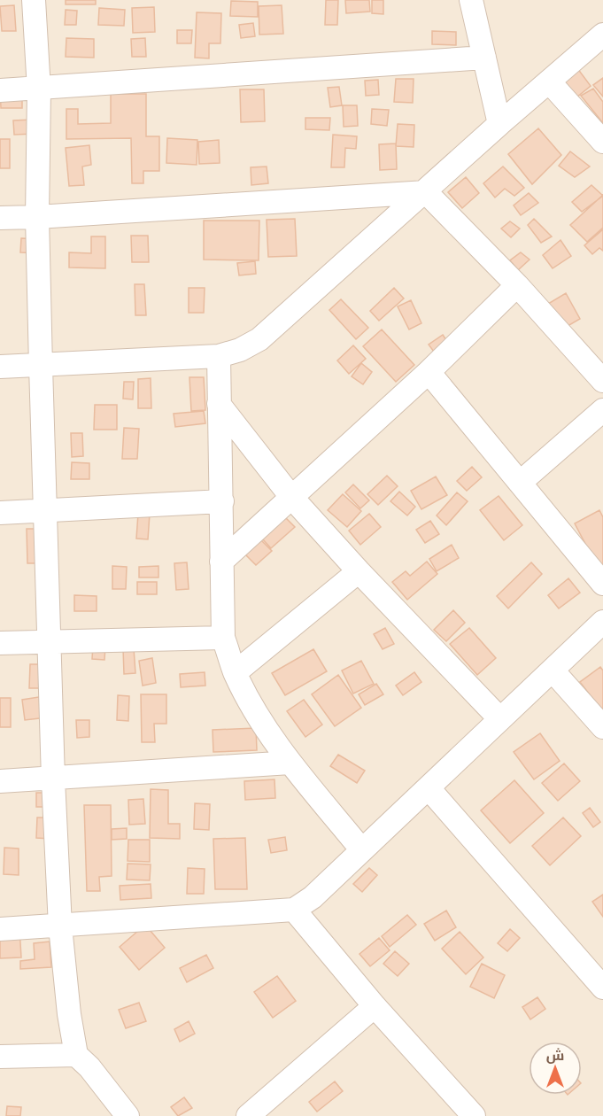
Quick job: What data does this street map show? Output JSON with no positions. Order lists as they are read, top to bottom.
{
  "north": "top"
}
